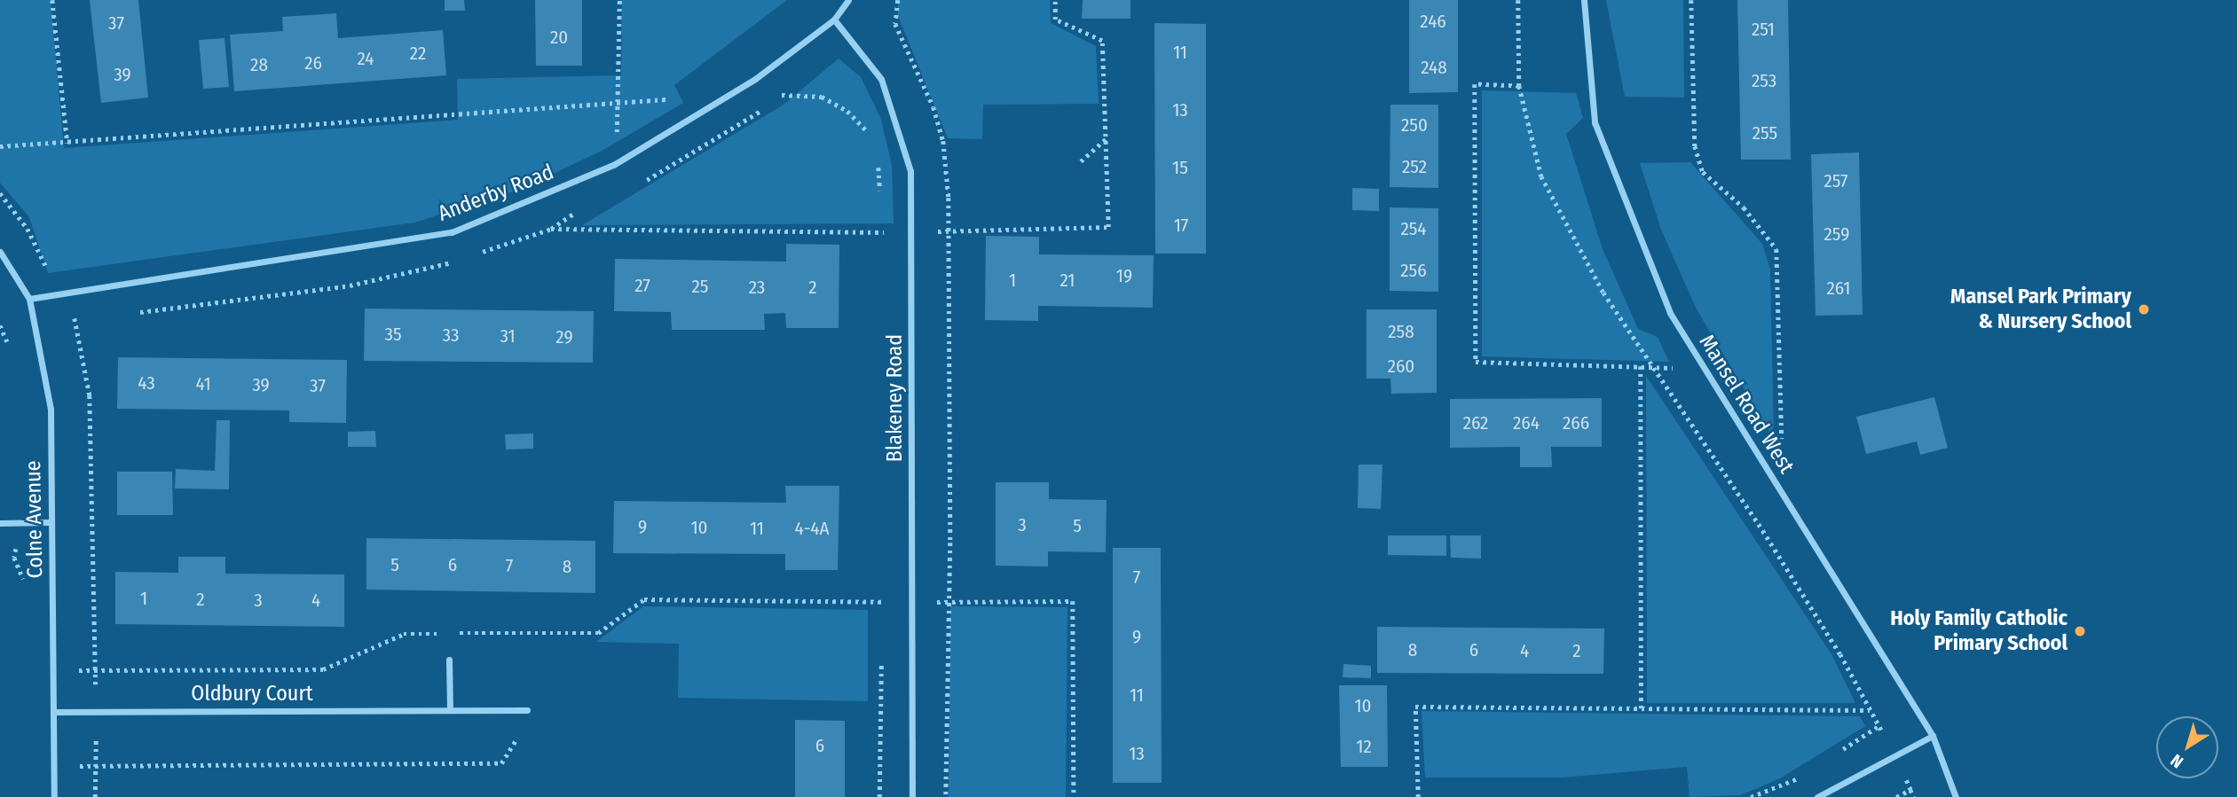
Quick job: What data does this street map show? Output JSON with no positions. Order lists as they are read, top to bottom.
{
  "streets": {
    "street": [
      "Anderby Road",
      "Blakeney Road",
      "Mansel Road West",
      "Colne Avenue",
      "Oldbury Court"
    ]
  },
  "crossings": [
    ["Anderby Road", "Blakeney Road"],
    ["Anderby Road", "Colne Avenue"],
    ["Colne Avenue", "Oldbury Court"]
  ],
  "places": ["Mansel Park Primary & Nursery School", "Holy Family Catholic Primary School"],
  "house_numbers": [
    "246",
    "37",
    "251",
    "20",
    "11",
    "22",
    "24",
    "26",
    "28",
    "248",
    "39",
    "253",
    "13",
    "250",
    "255",
    "252",
    "15",
    "257",
    "17",
    "254",
    "259",
    "256",
    "19",
    "1",
    "21",
    "27",
    "25",
    "23",
    "2",
    "261",
    "258",
    "35",
    "33",
    "31",
    "29",
    "260",
    "43",
    "41",
    "39",
    "37",
    "262",
    "264",
    "266",
    "3",
    "5",
    "9",
    "10",
    "11",
    "4-4A",
    "5",
    "6",
    "7",
    "8",
    "7",
    "1",
    "2",
    "3",
    "4",
    "9",
    "8",
    "6",
    "4",
    "2",
    "11",
    "10",
    "6",
    "12",
    "13"
  ],
  "north": "bottom left"
}
